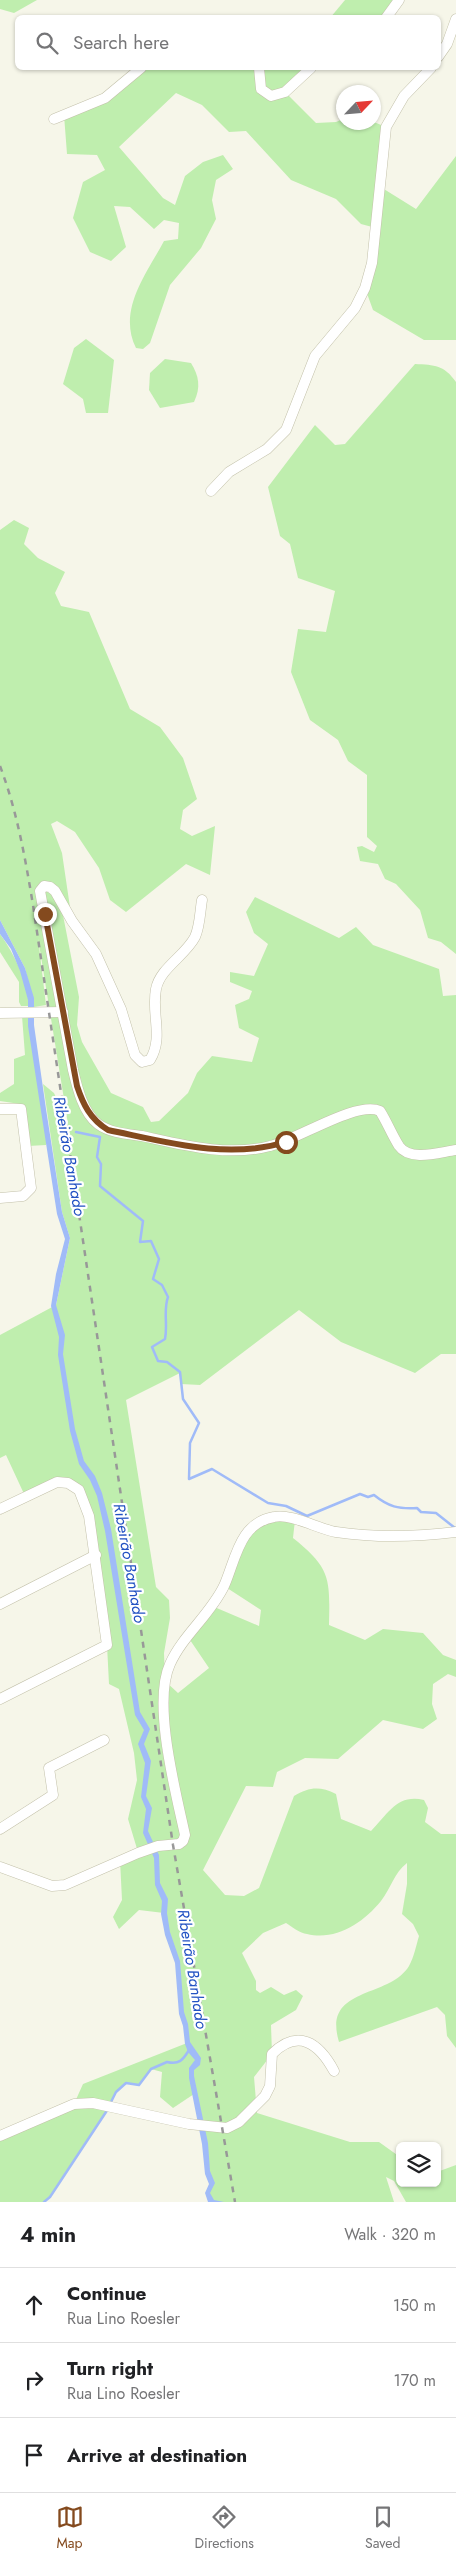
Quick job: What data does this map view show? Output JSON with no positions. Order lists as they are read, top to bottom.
{
  "water": ["Ribeirão Banhado"],
  "north": "top right",
  "page": {
    "search": "Search here",
    "heading": ["4 min", "Walk · 320 m"],
    "list": [
      ["Continue", "Rua Lino Roesler", "150 m"],
      ["Turn right", "Rua Lino Roesler", "170 m"],
      "Arrive at destination"
    ],
    "nav": ["Map", "Directions", "Saved"]
  }
}
